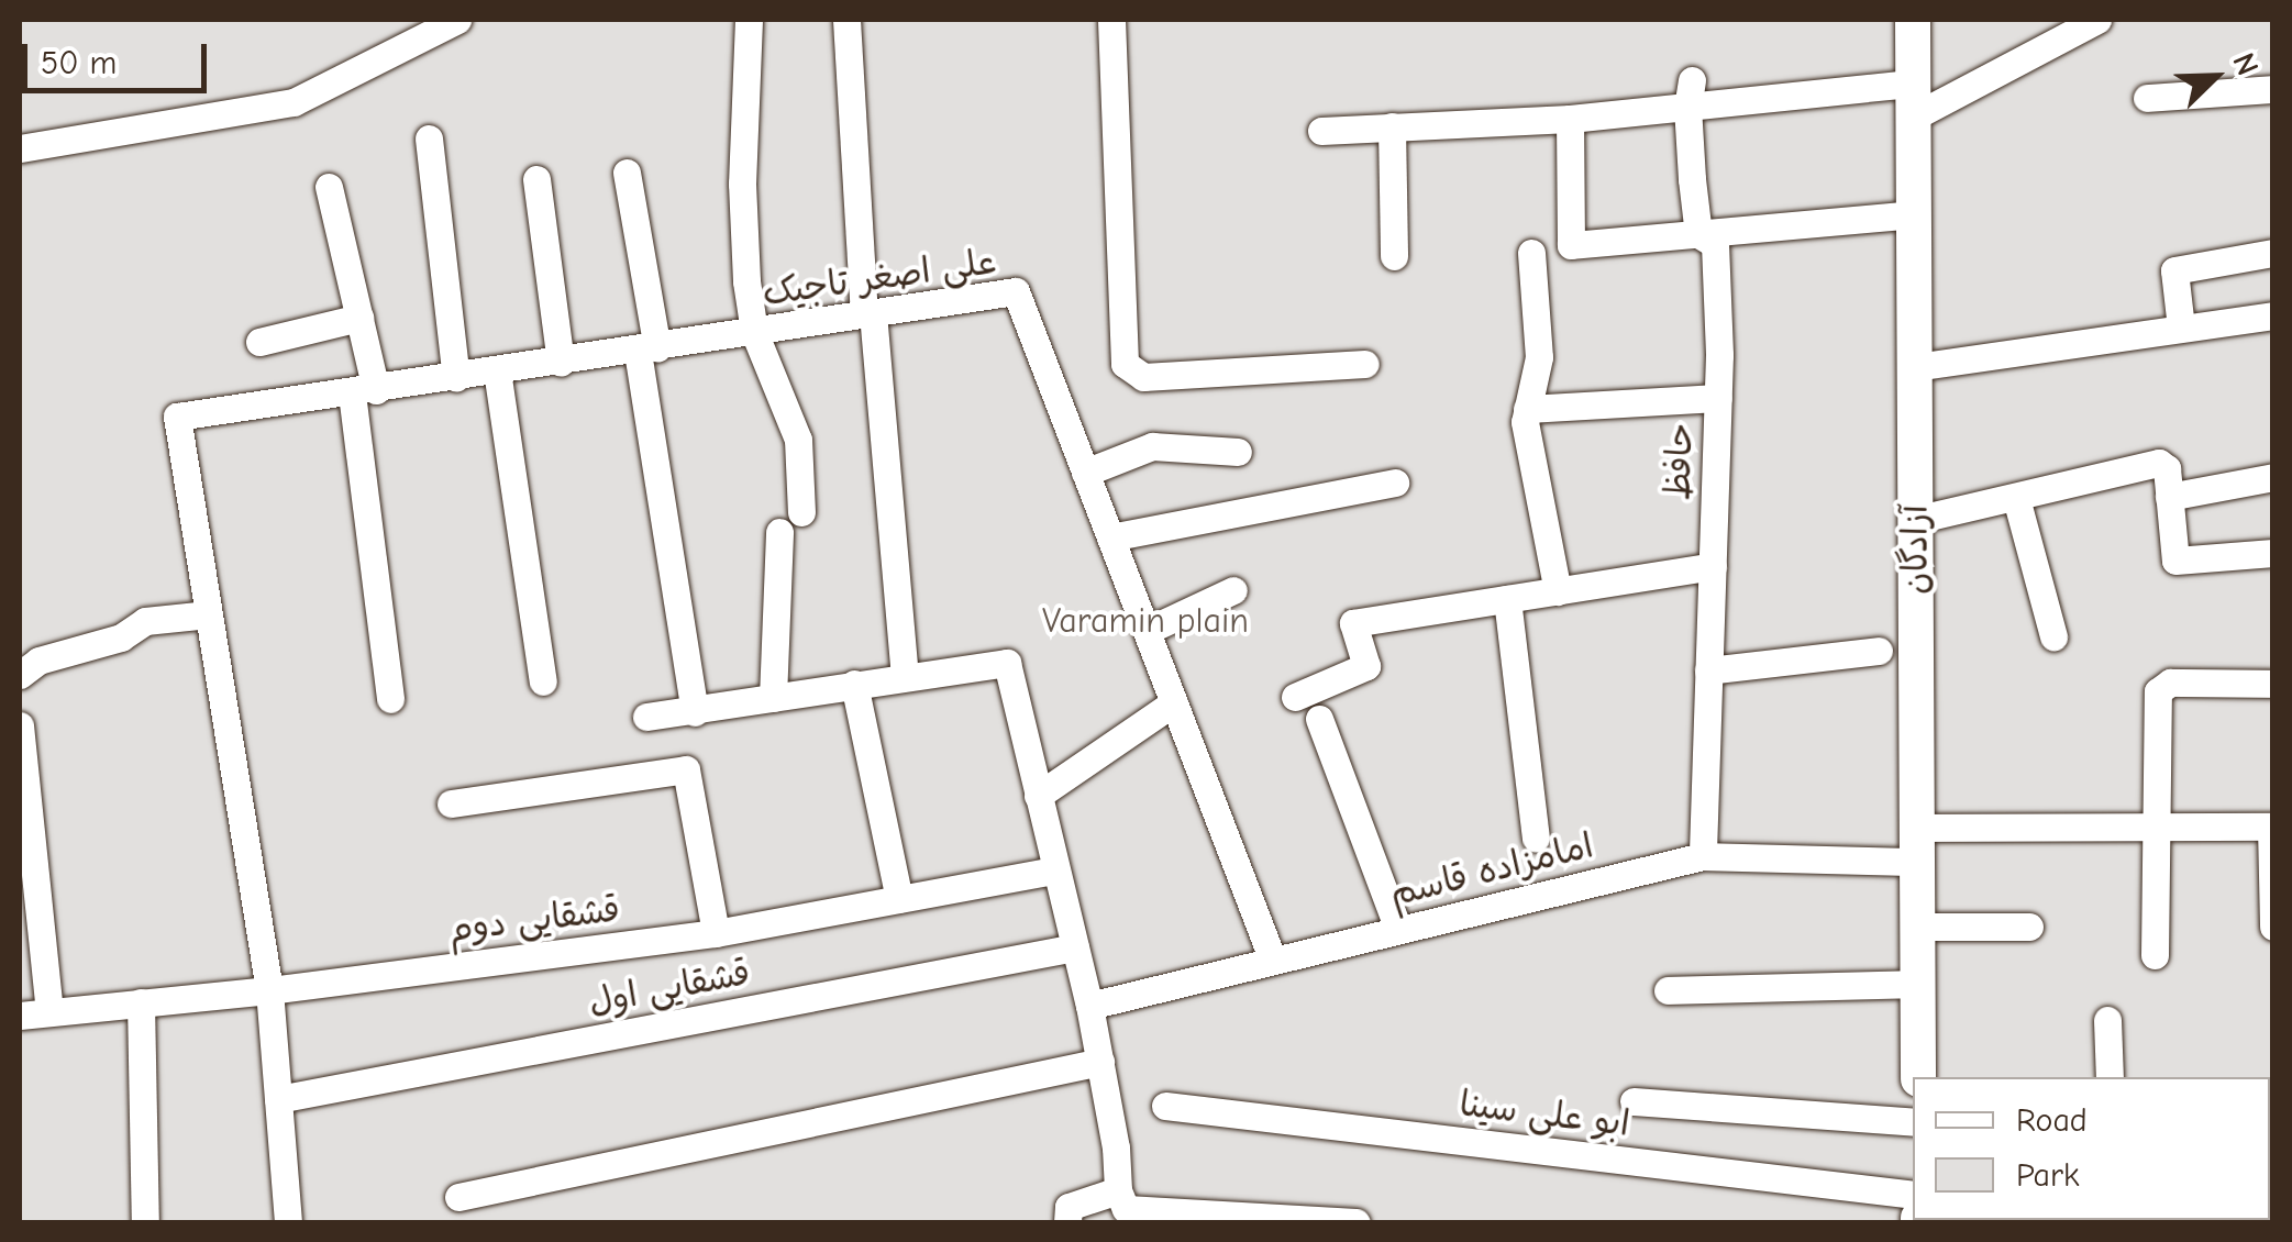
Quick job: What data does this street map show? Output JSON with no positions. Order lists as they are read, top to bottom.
{
  "streets": {
    "main road": ["آزادگان"],
    "street": [
      "علی اصغر تاجیک",
      "حافظ",
      "امامزاده قاسم",
      "قشقایی دوم",
      "قشقایی اول",
      "ابو علی سینا"
    ]
  },
  "crossings": [
    ["علی اصغر تاجیک", "امامزاده قاسم"],
    ["حافظ", "امامزاده قاسم"],
    ["آزادگان", "امامزاده قاسم"]
  ],
  "parks": ["Varamin plain"],
  "legend": ["Road", "Park"],
  "scale_bar": "50 m",
  "north": "top right"
}
